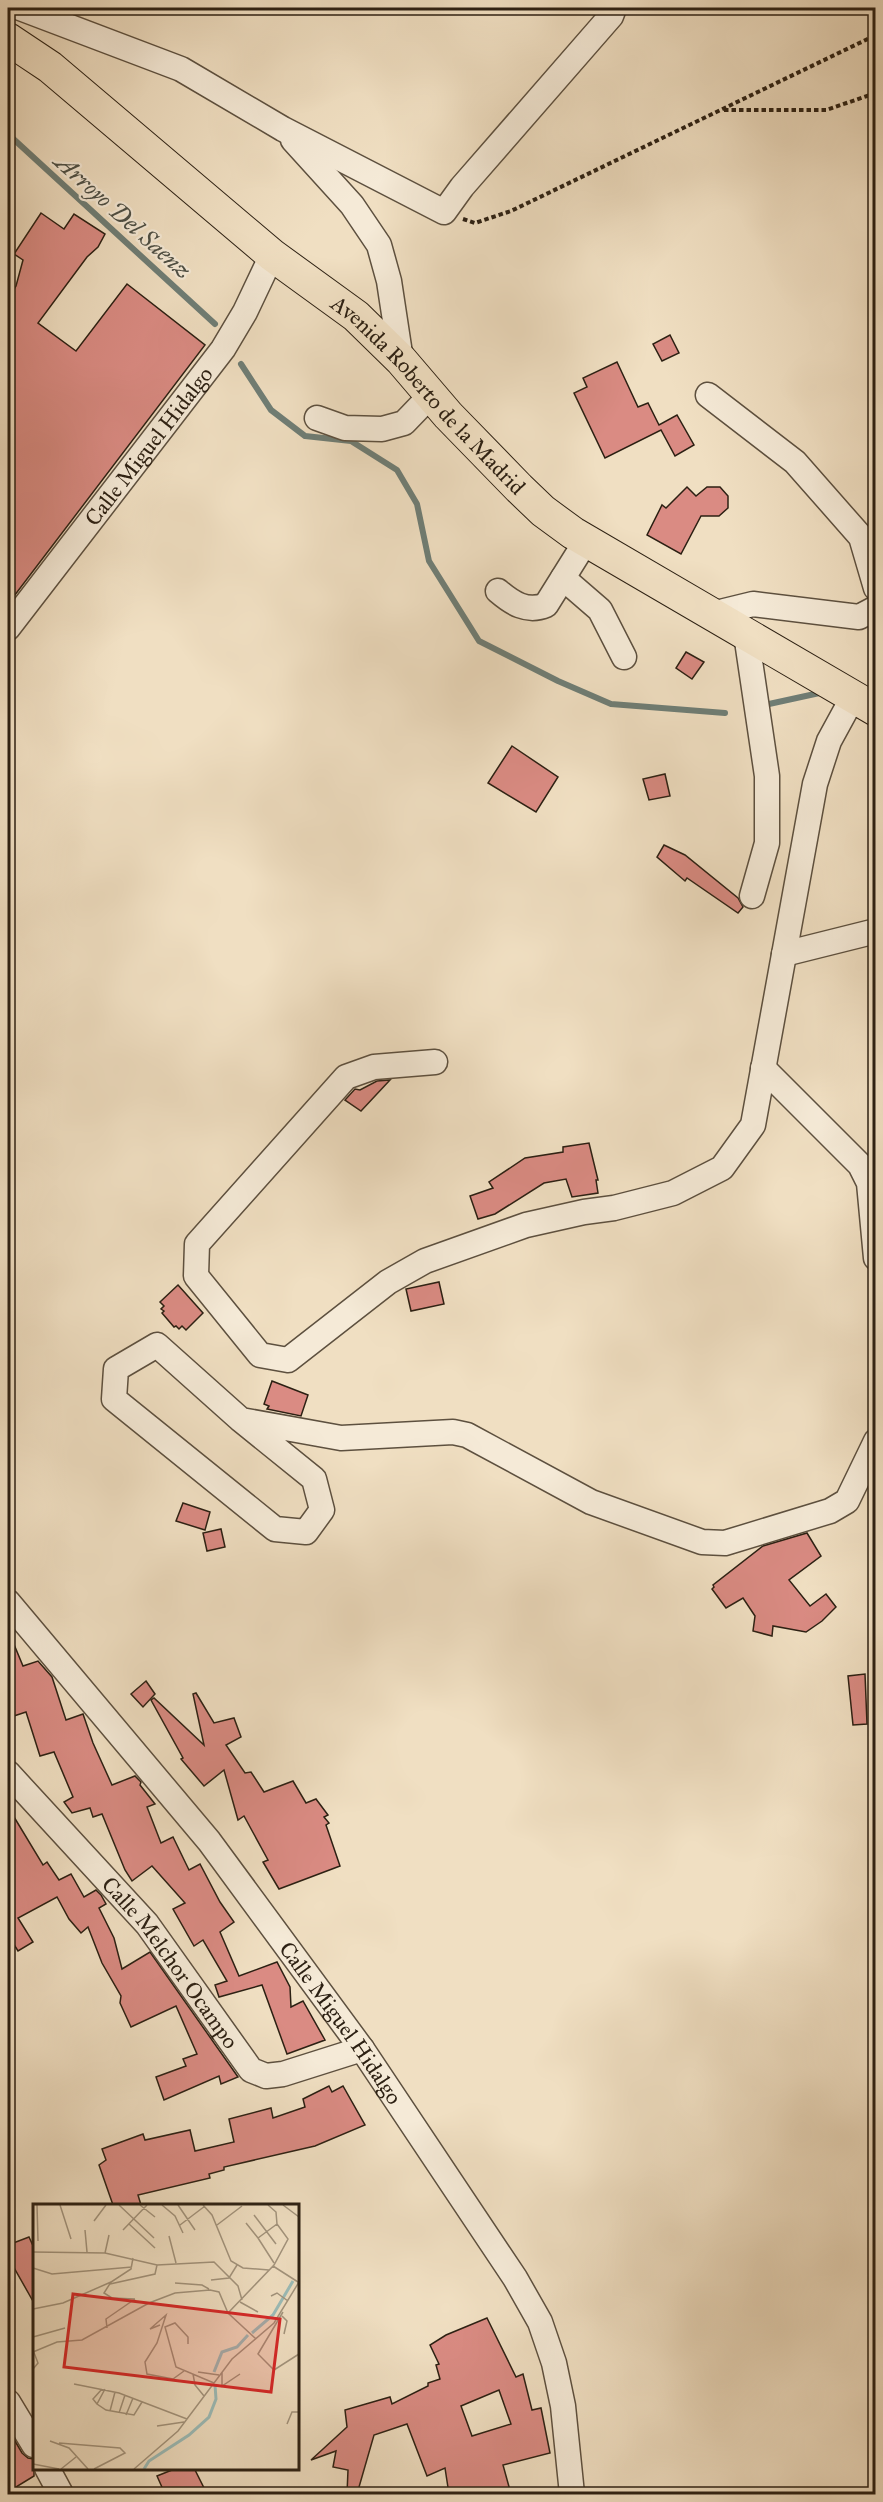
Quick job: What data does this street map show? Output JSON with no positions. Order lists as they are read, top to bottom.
{
  "streets": {
    "main road": ["Avenida Roberto de la Madrid"],
    "street": ["Calle Miguel Hidalgo", "Calle Melchor Ocampo"]
  },
  "crossings": [
    ["Avenida Roberto de la Madrid", "Calle Miguel Hidalgo"],
    ["Calle Miguel Hidalgo", "Calle Melchor Ocampo"]
  ],
  "water": ["Arroyo Del Saenz"]
}
